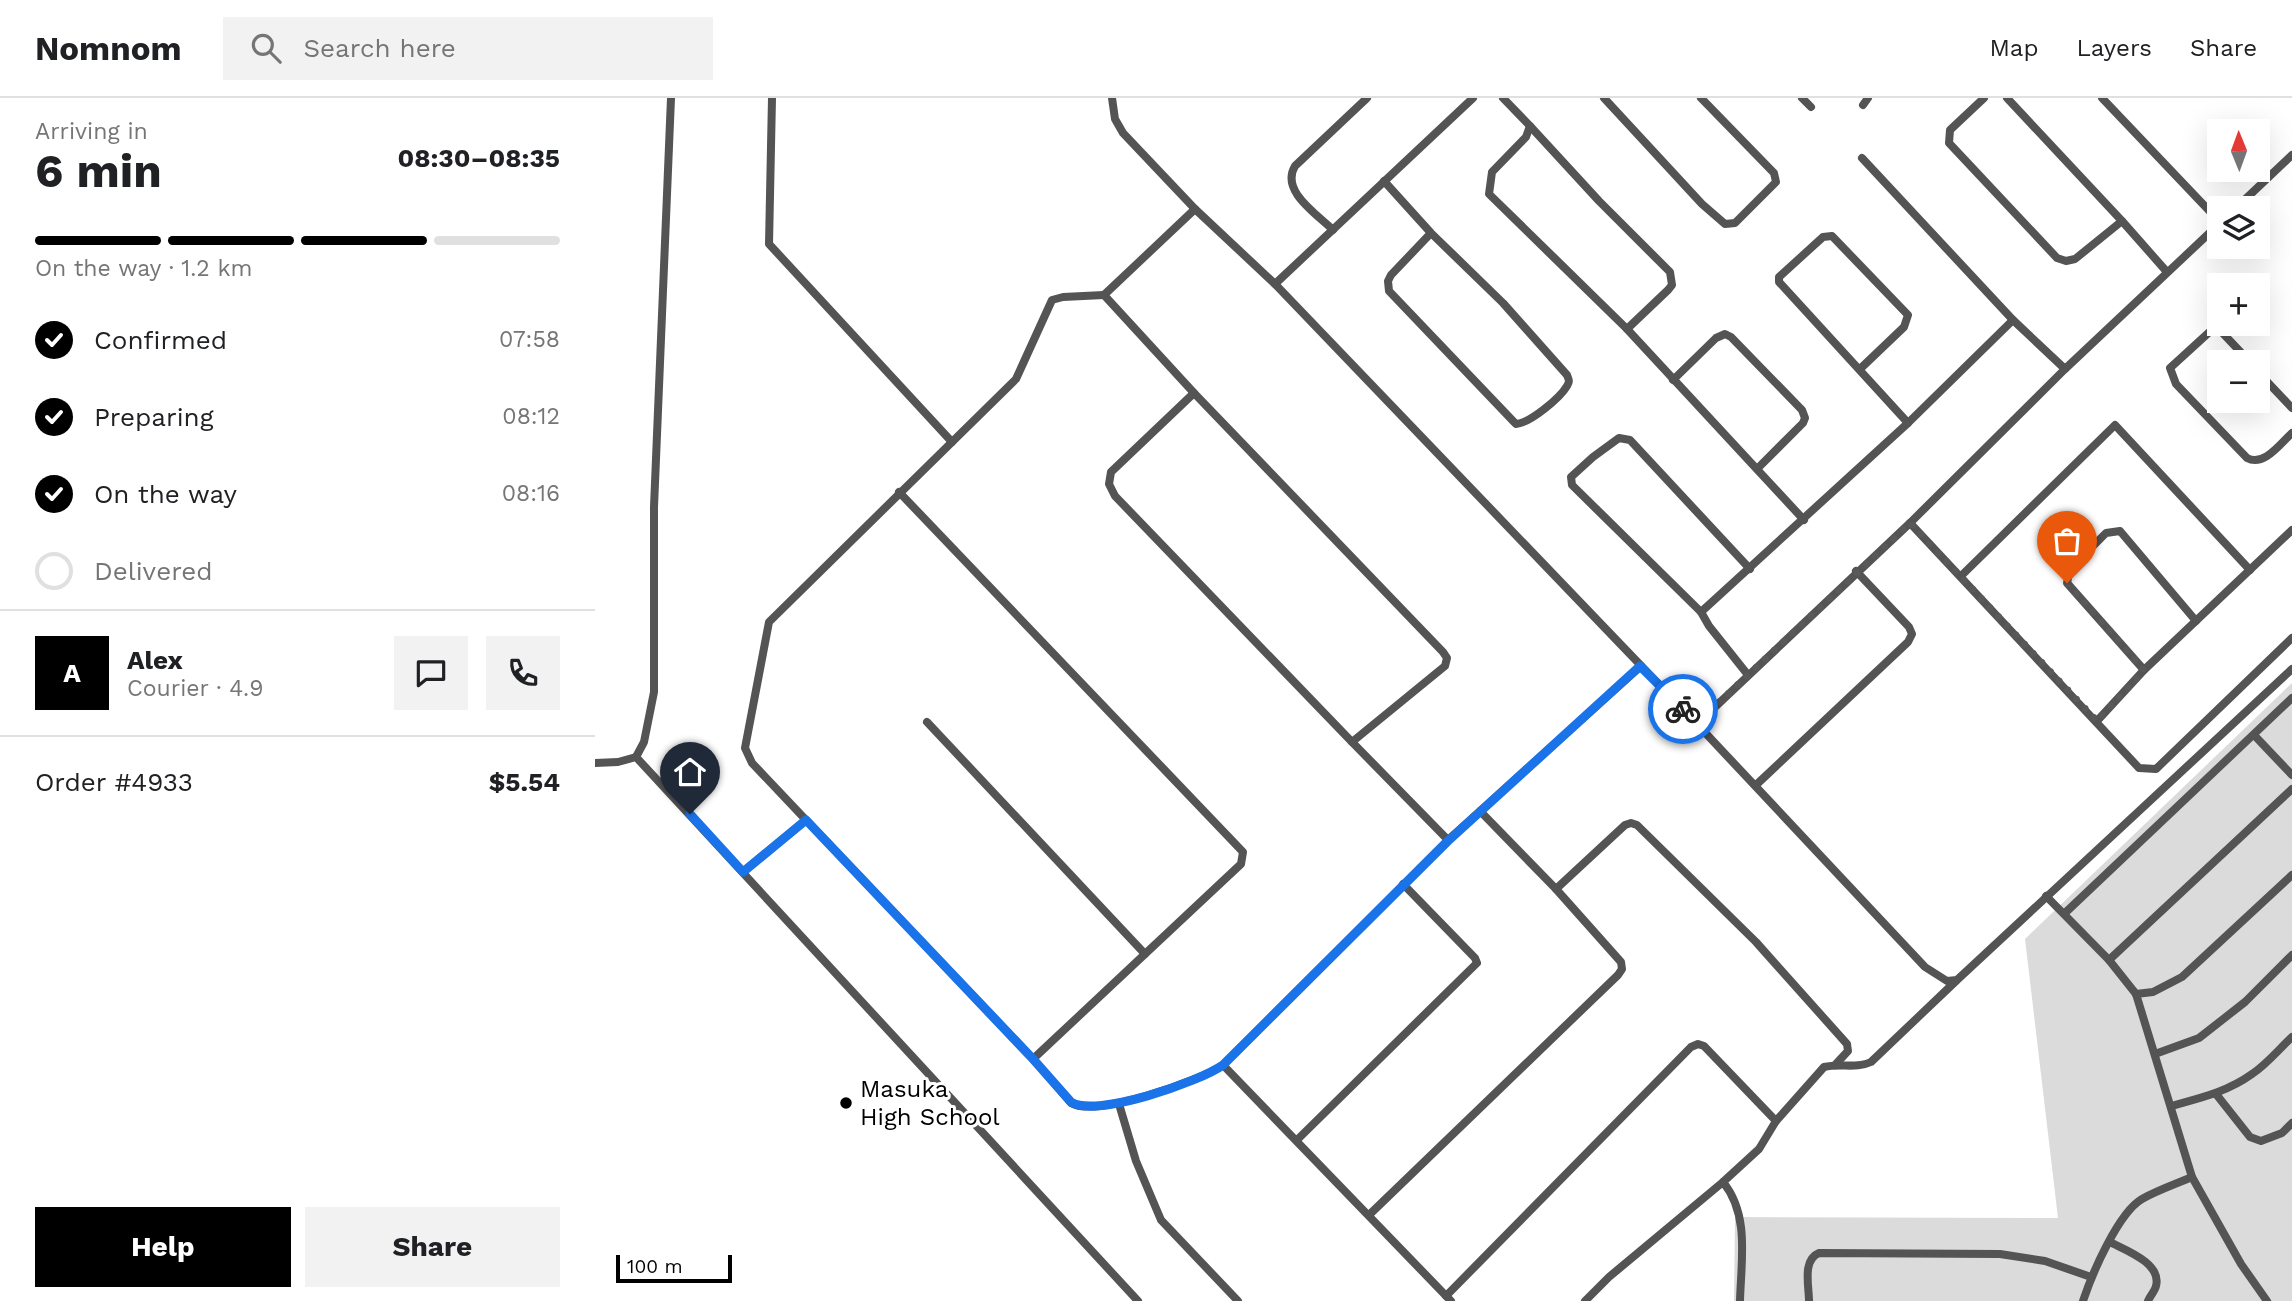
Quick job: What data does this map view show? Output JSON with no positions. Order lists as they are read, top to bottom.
{
  "places": ["Masuka High School"],
  "scale_bar": "100 m",
  "north": "top",
  "page": {
    "header": "Nomnom",
    "search": "Search here",
    "nav": ["Map", "Layers", "Share"],
    "heading": ["6 min", "Arriving in", "08:30–08:35"],
    "panel": [
      "Alex",
      "Courier · 4.9",
      "Order #4933",
      "$5.54"
    ],
    "map_buttons": ["+", "−"],
    "bar": "On the way · 1.2 km",
    "list": [
      ["Confirmed", "07:58"],
      ["Preparing", "08:12"],
      ["On the way", "08:16"],
      "Delivered"
    ],
    "round": "A",
    "buttons": ["Help", "Share"],
    "scale": "100 m"
  }
}
